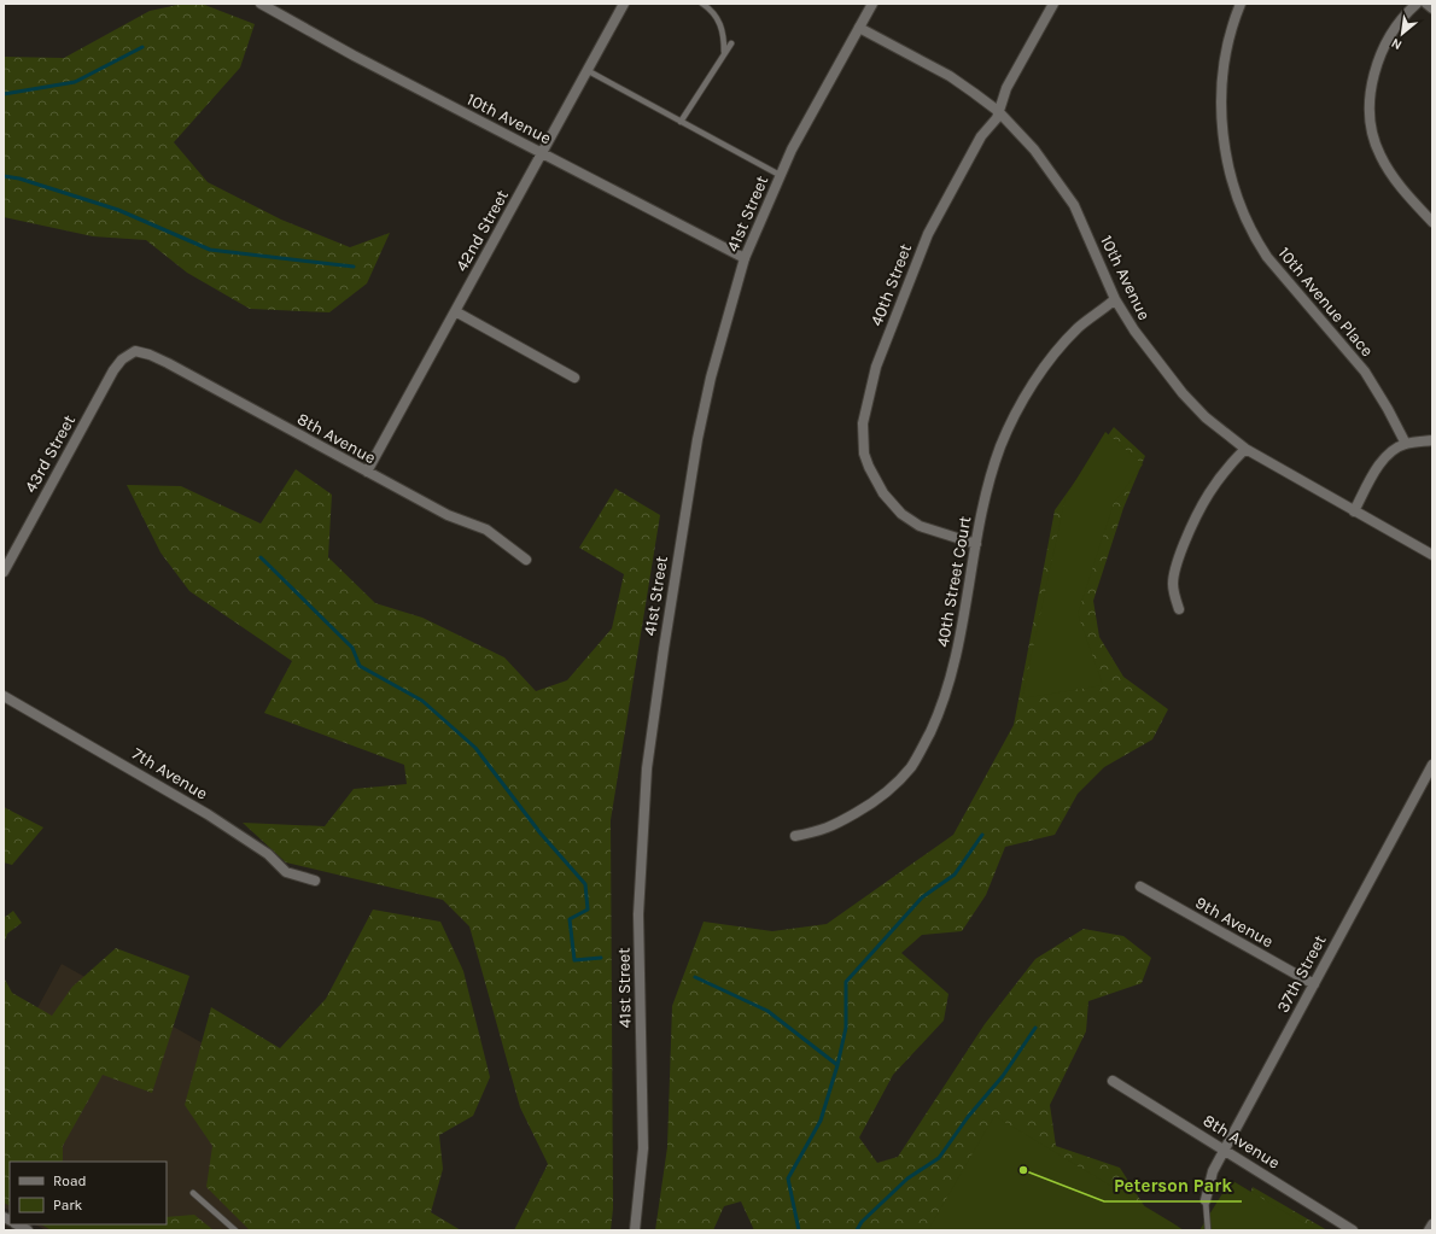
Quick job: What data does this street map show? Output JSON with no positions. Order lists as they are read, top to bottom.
{
  "streets": {
    "street": [
      "10th Avenue",
      "41st Street",
      "42nd Street",
      "40th Street",
      "10th Avenue Place",
      "8th Avenue",
      "43rd Street",
      "40th Street Court",
      "7th Avenue",
      "9th Avenue",
      "37th Street"
    ]
  },
  "crossings": [
    ["10th Avenue", "41st Street"],
    ["10th Avenue", "42nd Street"],
    ["10th Avenue", "40th Street"],
    ["10th Avenue", "40th Street Court"],
    ["42nd Street", "8th Avenue"],
    ["40th Street", "40th Street Court"],
    ["8th Avenue", "43rd Street"],
    ["8th Avenue", "37th Street"],
    ["9th Avenue", "37th Street"]
  ],
  "places": ["Peterson Park"],
  "legend": ["Road", "Park"],
  "north": "bottom left"
}
